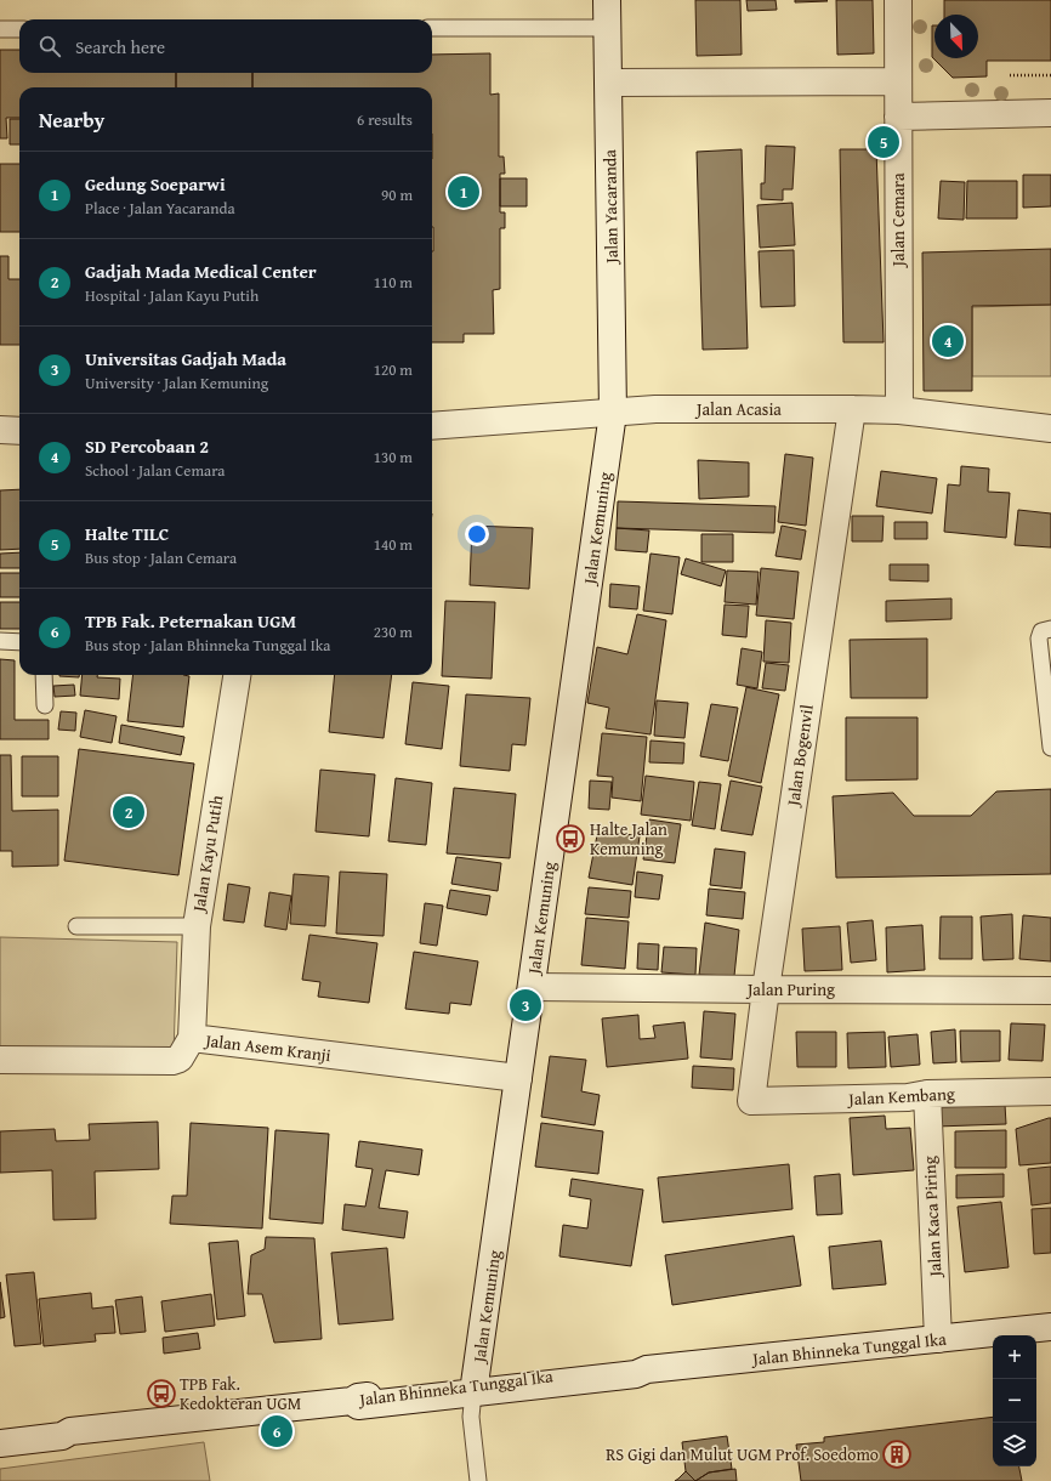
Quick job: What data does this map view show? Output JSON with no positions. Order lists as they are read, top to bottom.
{
  "streets": {
    "street": [
      "Jalan Yacaranda",
      "Jalan Cemara",
      "Jalan Acasia",
      "Jalan Kemuning",
      "Jalan Bogenvil",
      "Jalan Kayu Putih",
      "Jalan Puring",
      "Jalan Asem Kranji",
      "Jalan Kembang",
      "Jalan Kaca Piring",
      "Jalan Bhinneka Tunggal Ika"
    ]
  },
  "crossings": [
    ["Jalan Yacaranda", "Jalan Acasia"],
    ["Jalan Yacaranda", "Jalan Kemuning"],
    ["Jalan Cemara", "Jalan Acasia"],
    ["Jalan Acasia", "Jalan Kemuning"],
    ["Jalan Acasia", "Jalan Bogenvil"],
    ["Jalan Kemuning", "Jalan Puring"],
    ["Jalan Kemuning", "Jalan Asem Kranji"],
    ["Jalan Kemuning", "Jalan Bhinneka Tunggal Ika"],
    ["Jalan Bogenvil", "Jalan Puring"],
    ["Jalan Bogenvil", "Jalan Kembang"],
    ["Jalan Kayu Putih", "Jalan Asem Kranji"],
    ["Jalan Kembang", "Jalan Kaca Piring"],
    ["Jalan Kaca Piring", "Jalan Bhinneka Tunggal Ika"]
  ],
  "places": {
    "bus stop": ["Halte Jalan Kemuning", "TPB Fak. Kedokteran UGM"],
    "building": ["RS Gigi dan Mulut UGM Prof. Soedomo"]
  },
  "north": "bottom right",
  "page": {
    "search": "Search here",
    "heading": ["Nearby", "6 results"],
    "pins": [
      "5",
      "1",
      "4",
      "2",
      "3",
      "6"
    ],
    "list": [
      {
        "mark": "1",
        "name": "Gedung Soeparwi",
        "note": "Place · Jalan Yacaranda",
        "value": "90 m"
      },
      {
        "mark": "2",
        "name": "Gadjah Mada Medical Center",
        "note": "Hospital · Jalan Kayu Putih",
        "value": "110 m"
      },
      {
        "mark": "3",
        "name": "Universitas Gadjah Mada",
        "note": "University · Jalan Kemuning",
        "value": "120 m"
      },
      {
        "mark": "4",
        "name": "SD Percobaan 2",
        "note": "School · Jalan Cemara",
        "value": "130 m"
      },
      {
        "mark": "5",
        "name": "Halte TILC",
        "note": "Bus stop · Jalan Cemara",
        "value": "140 m"
      },
      {
        "mark": "6",
        "name": "TPB Fak. Peternakan UGM",
        "note": "Bus stop · Jalan Bhinneka Tunggal Ika",
        "value": "230 m"
      }
    ],
    "map_buttons": ["+", "−"]
  }
}
